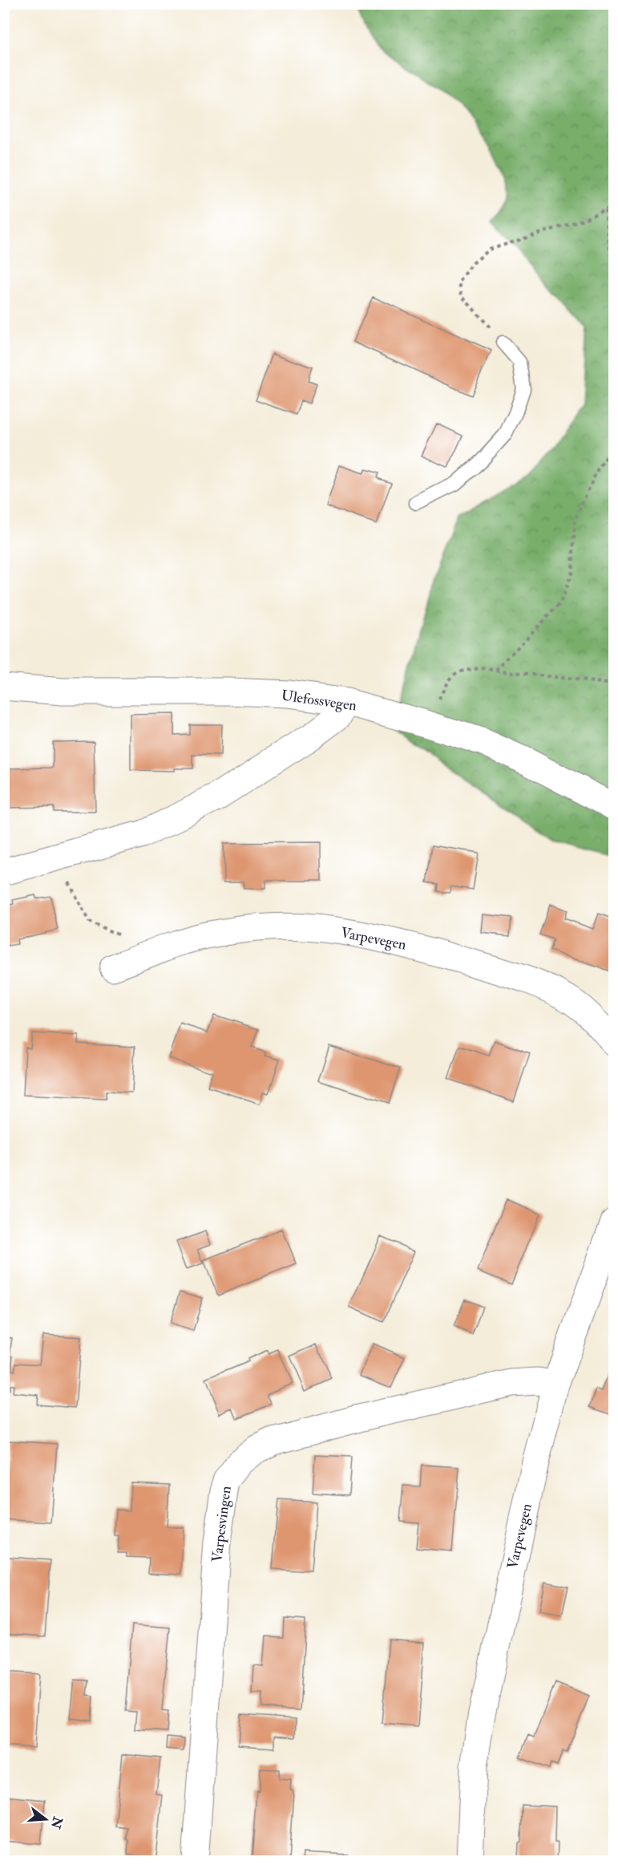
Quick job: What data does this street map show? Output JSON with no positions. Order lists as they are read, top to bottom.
{
  "streets": {
    "street": ["Ulefossvegen", "Varpevegen", "Varpesvingen"]
  },
  "crossings": [
    ["Varpevegen", "Varpesvingen"]
  ],
  "north": "right"
}
